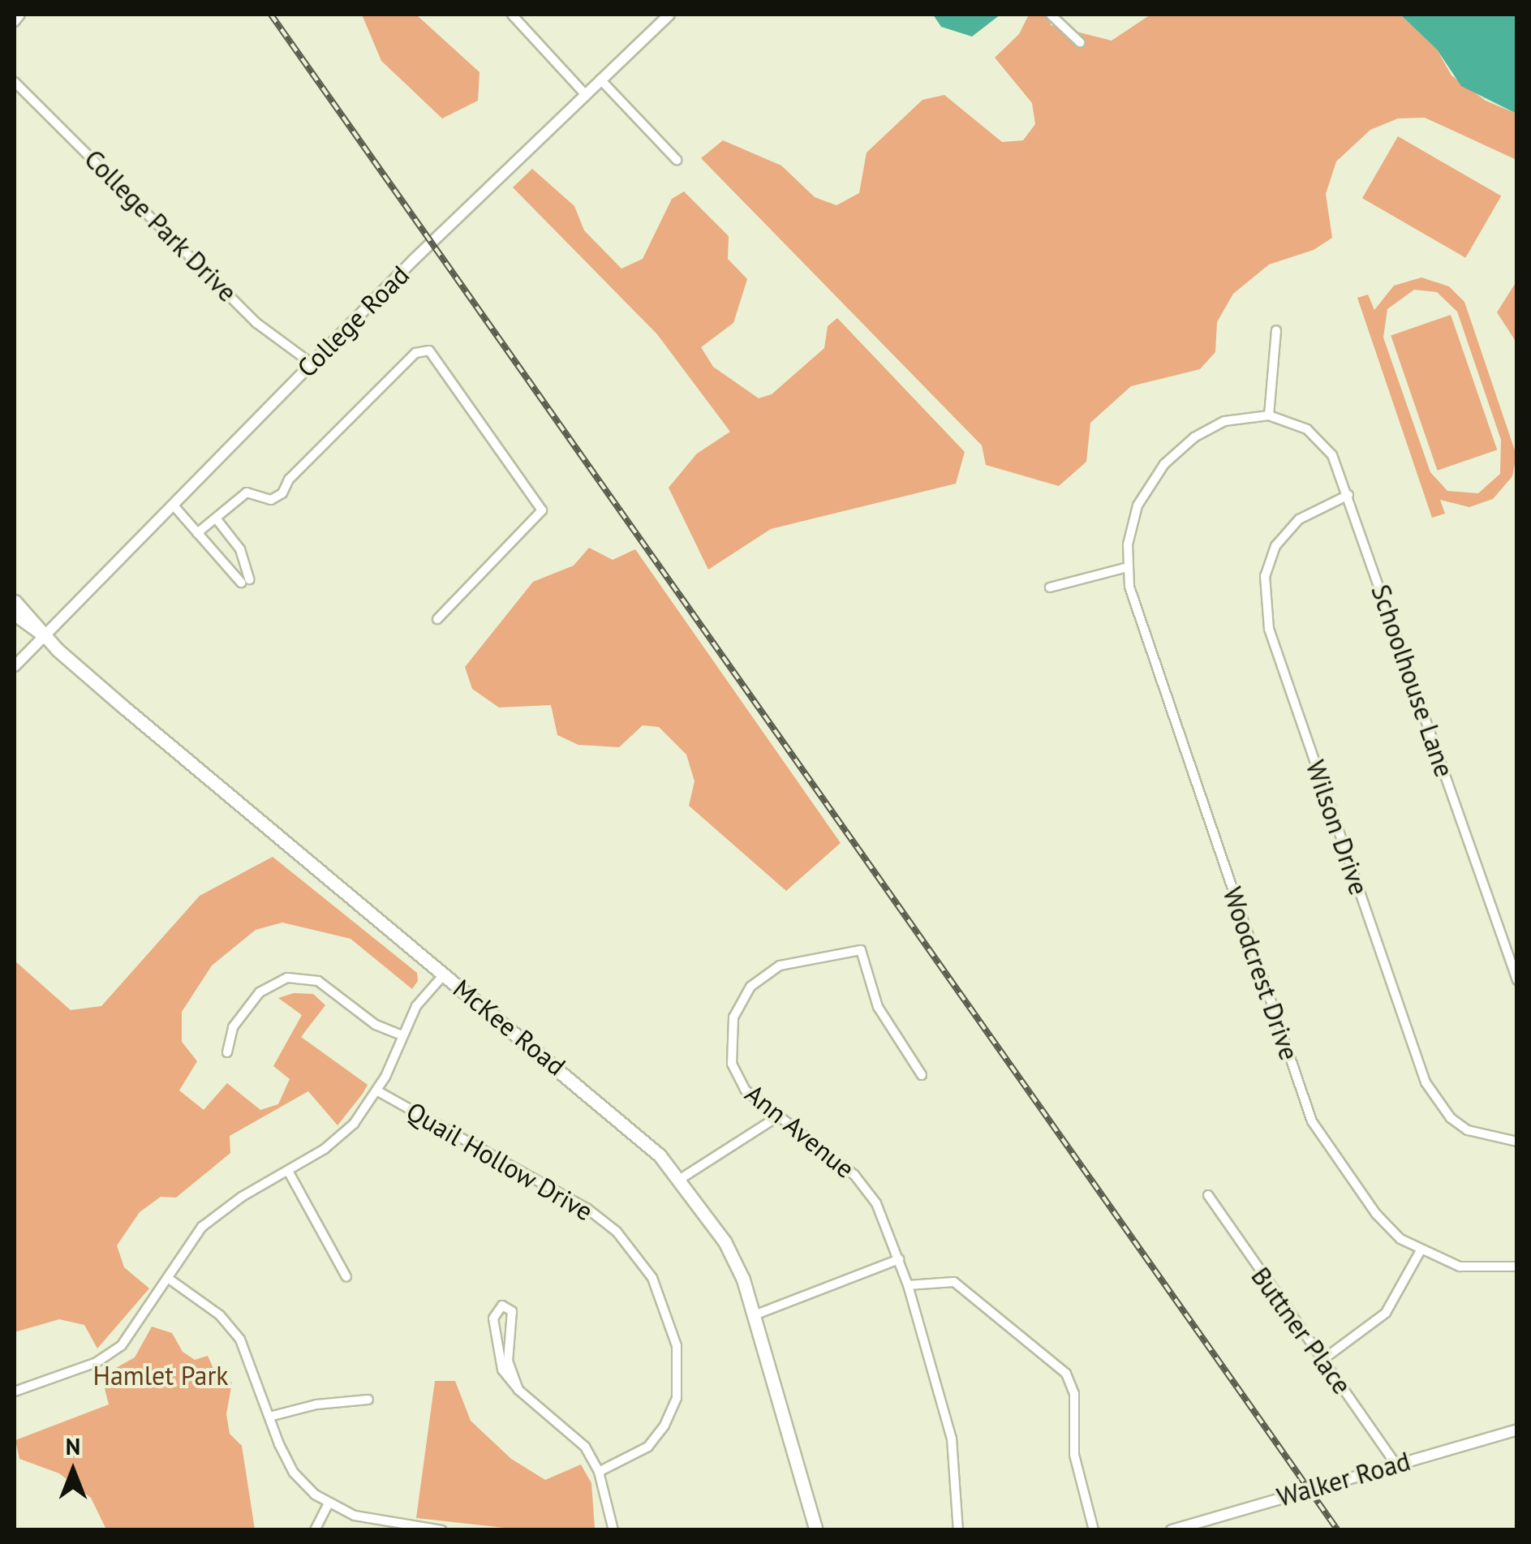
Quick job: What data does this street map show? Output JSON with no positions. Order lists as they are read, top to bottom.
{
  "streets": {
    "main road": ["McKee Road"],
    "street": [
      "College Park Drive",
      "College Road",
      "Schoolhouse Lane",
      "Wilson Drive",
      "Woodcrest Drive",
      "Ann Avenue",
      "Quail Hollow Drive",
      "Buttner Place",
      "Walker Road"
    ]
  },
  "crossings": [
    ["College Park Drive", "College Road"],
    ["College Road", "McKee Road"],
    ["Schoolhouse Lane", "Wilson Drive"],
    ["Schoolhouse Lane", "Woodcrest Drive"],
    ["Buttner Place", "Walker Road"]
  ],
  "parks": ["Hamlet Park"],
  "north": "top"
}
